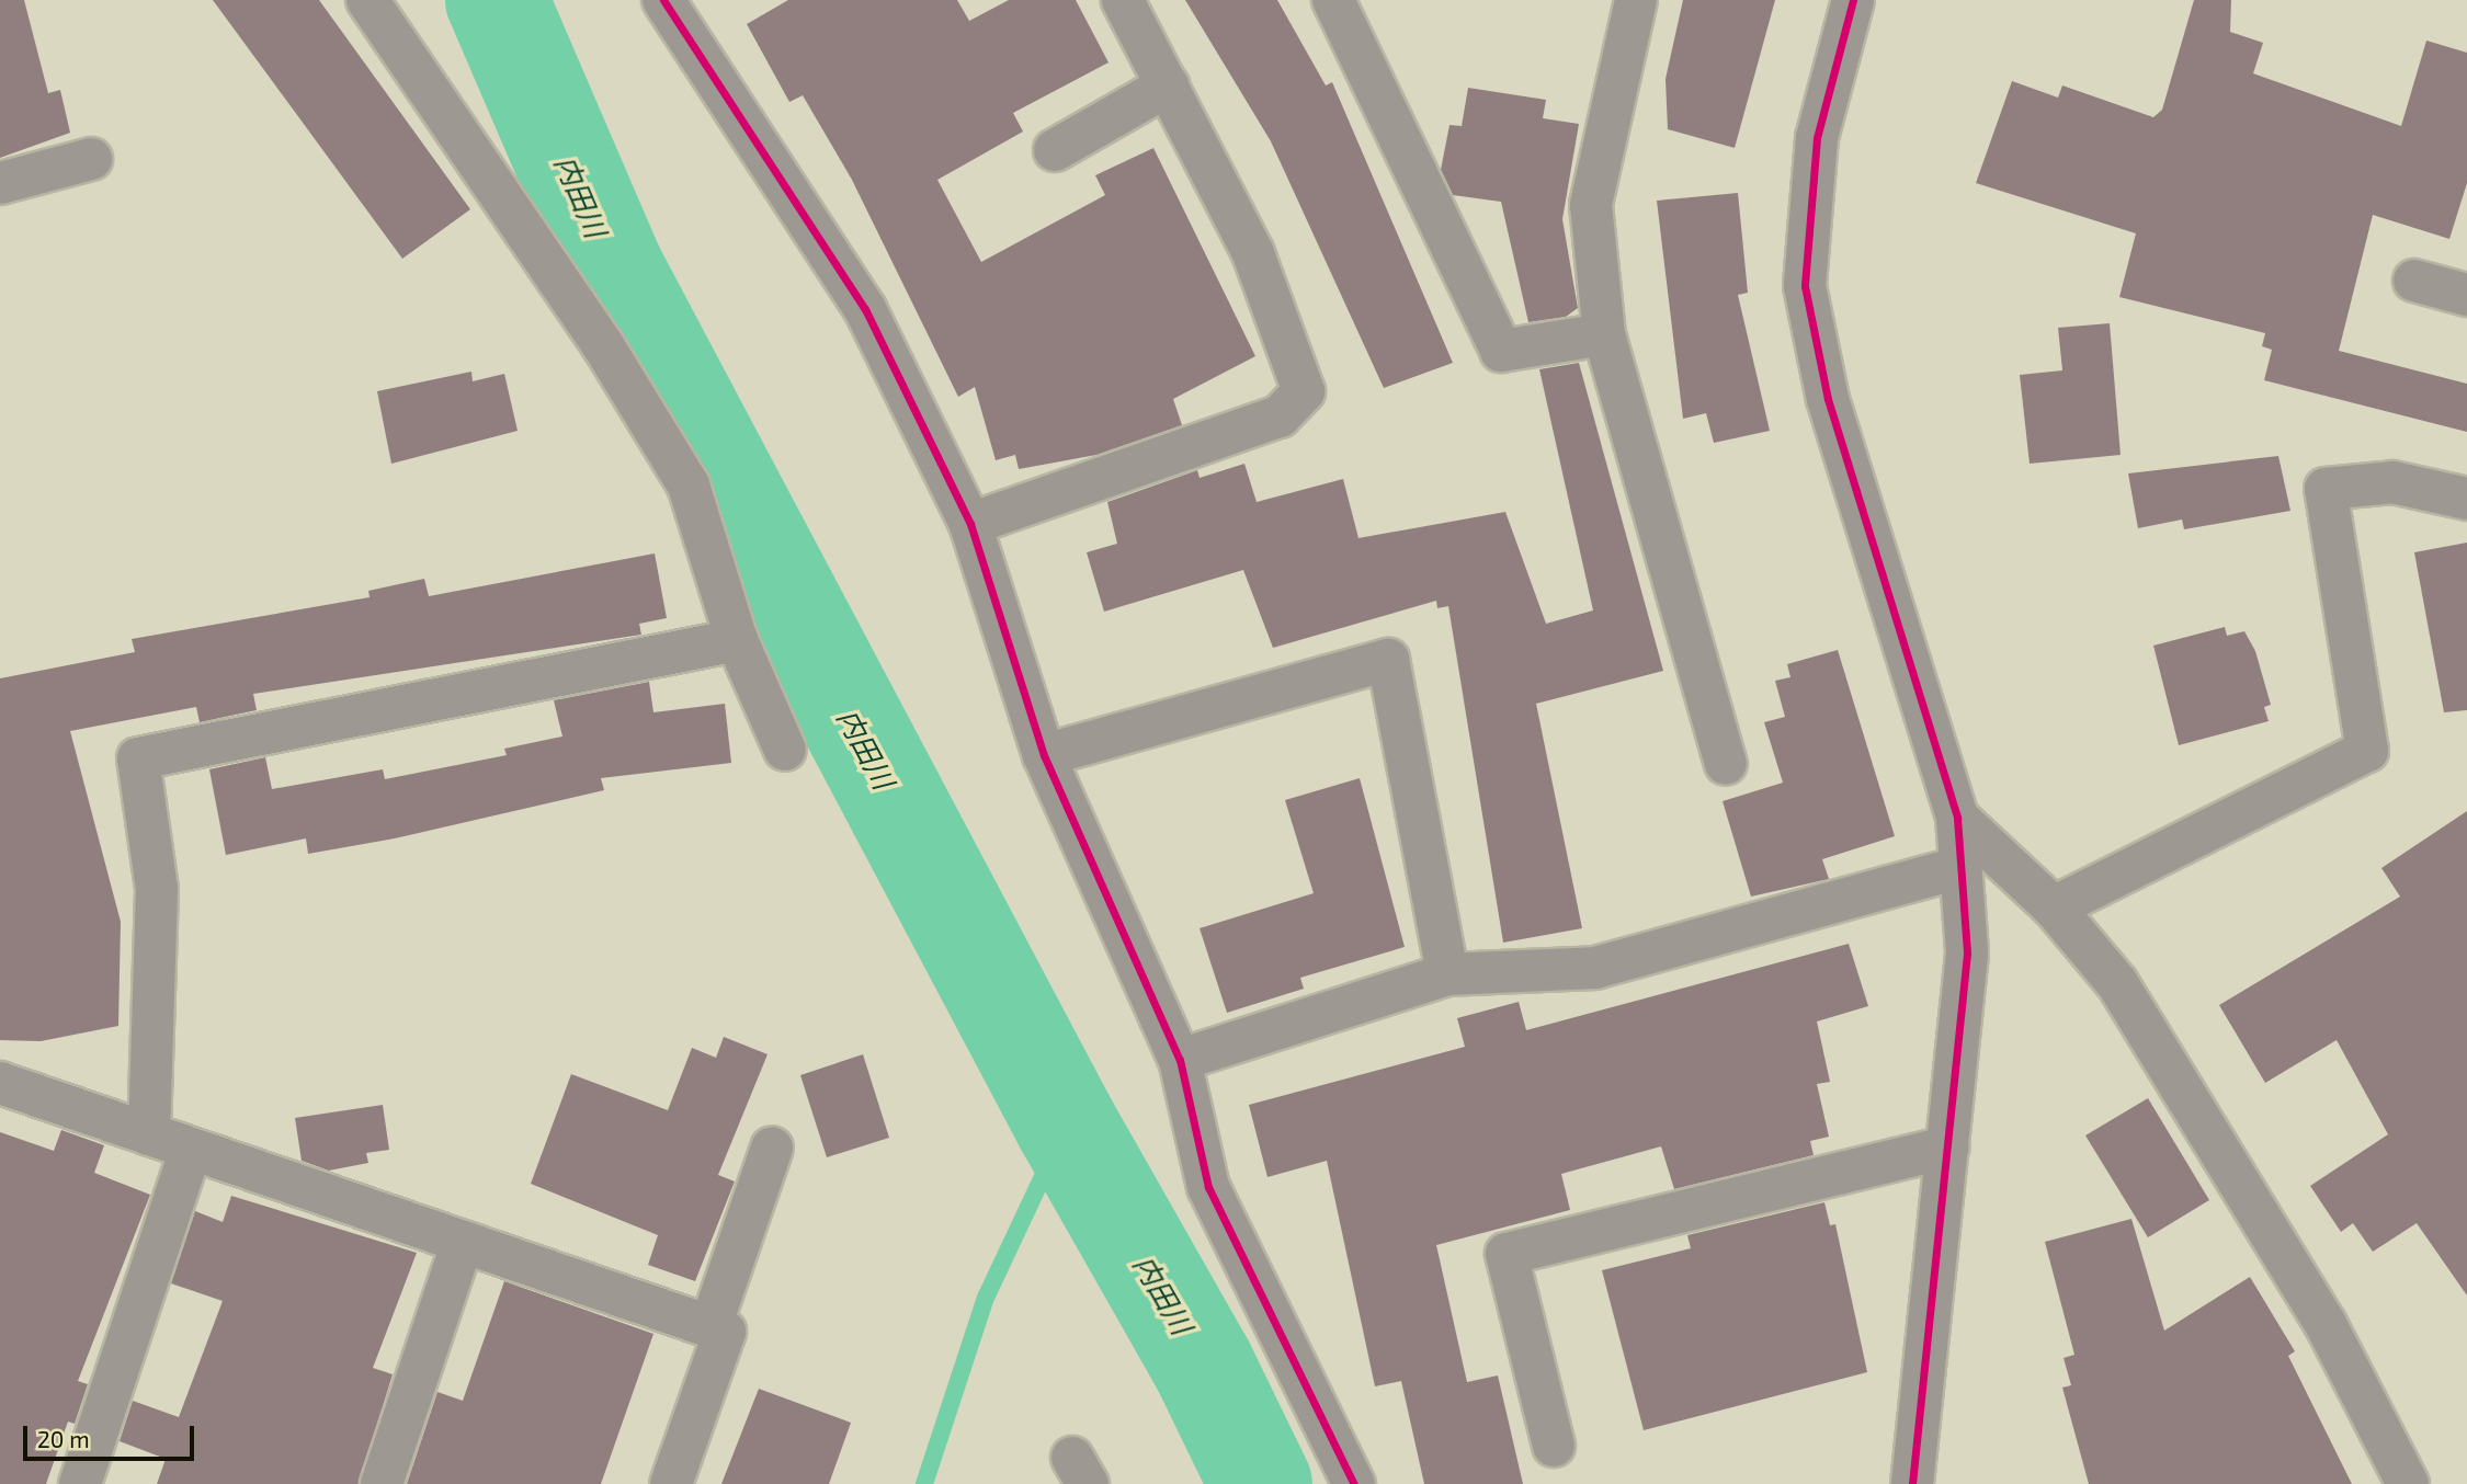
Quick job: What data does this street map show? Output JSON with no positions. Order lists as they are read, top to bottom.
{
  "water": ["内田川"],
  "scale_bar": "20 m"
}
